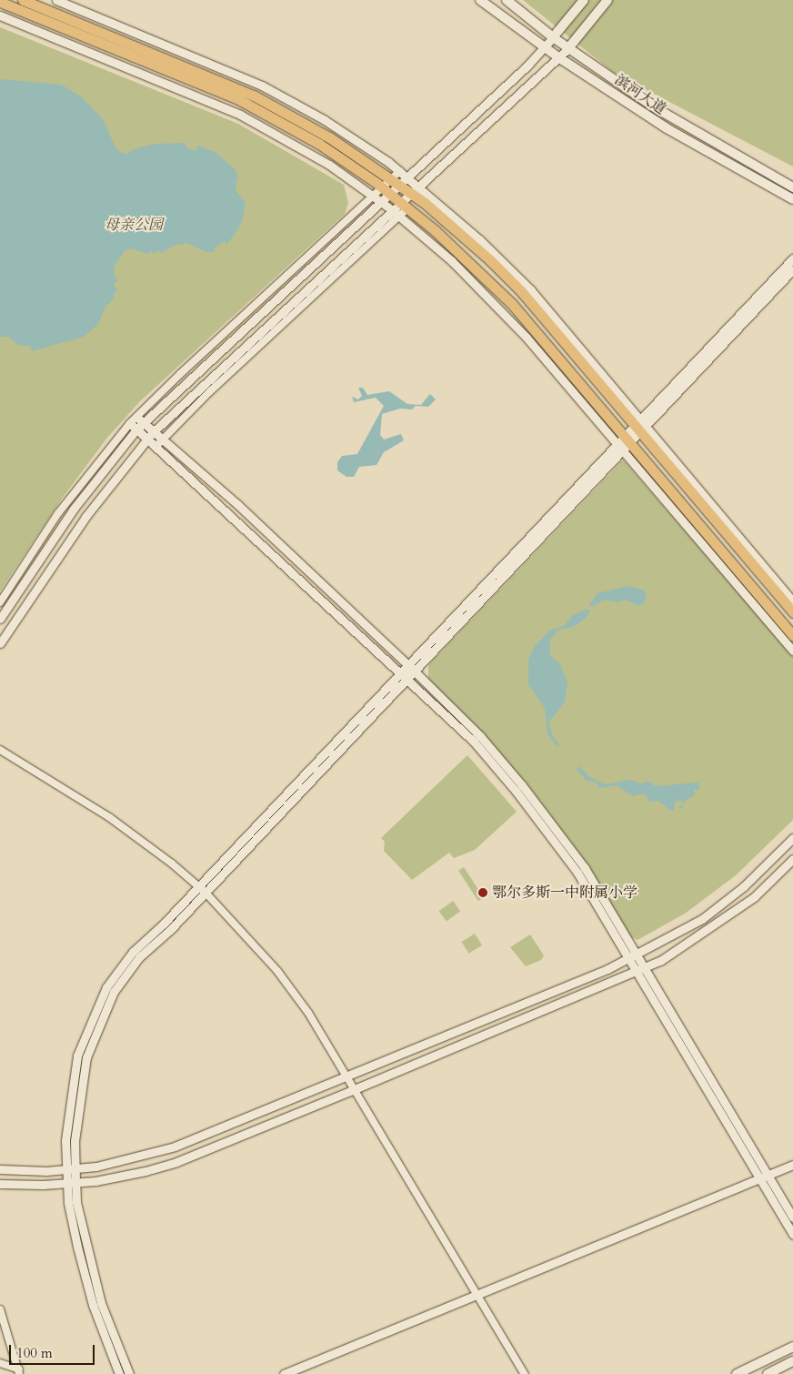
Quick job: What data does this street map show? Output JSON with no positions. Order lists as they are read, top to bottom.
{
  "streets": {
    "main road": ["滨河大道"]
  },
  "parks": ["母亲公园"],
  "places": ["鄂尔多斯一中附属小学"],
  "scale_bar": "100 m"
}
